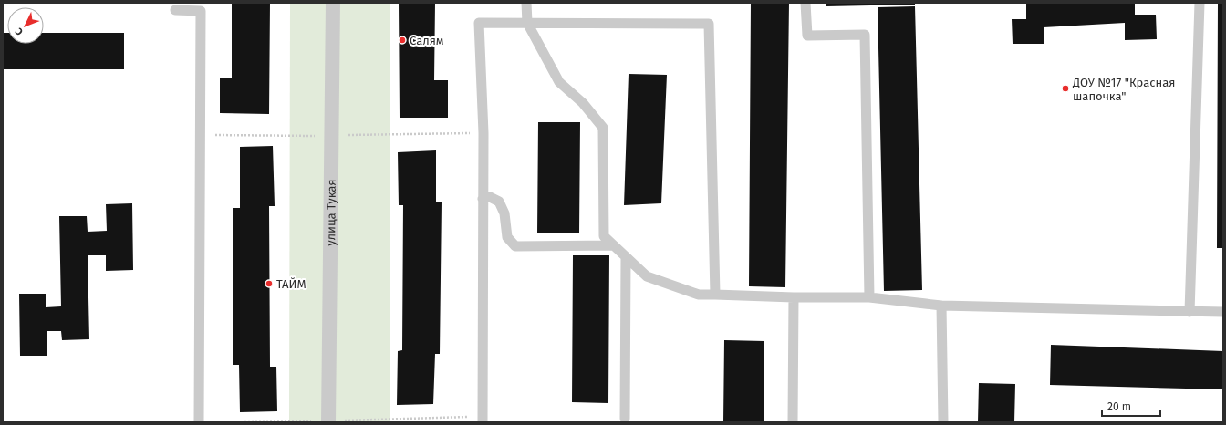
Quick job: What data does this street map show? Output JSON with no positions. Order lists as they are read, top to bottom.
{
  "streets": {
    "street": ["улица Тукая"]
  },
  "places": ["Салям", "ДОУ №17 \"Красная шапочка\"", "ТАЙМ"],
  "scale_bar": "20 m",
  "north": "bottom left"
}
